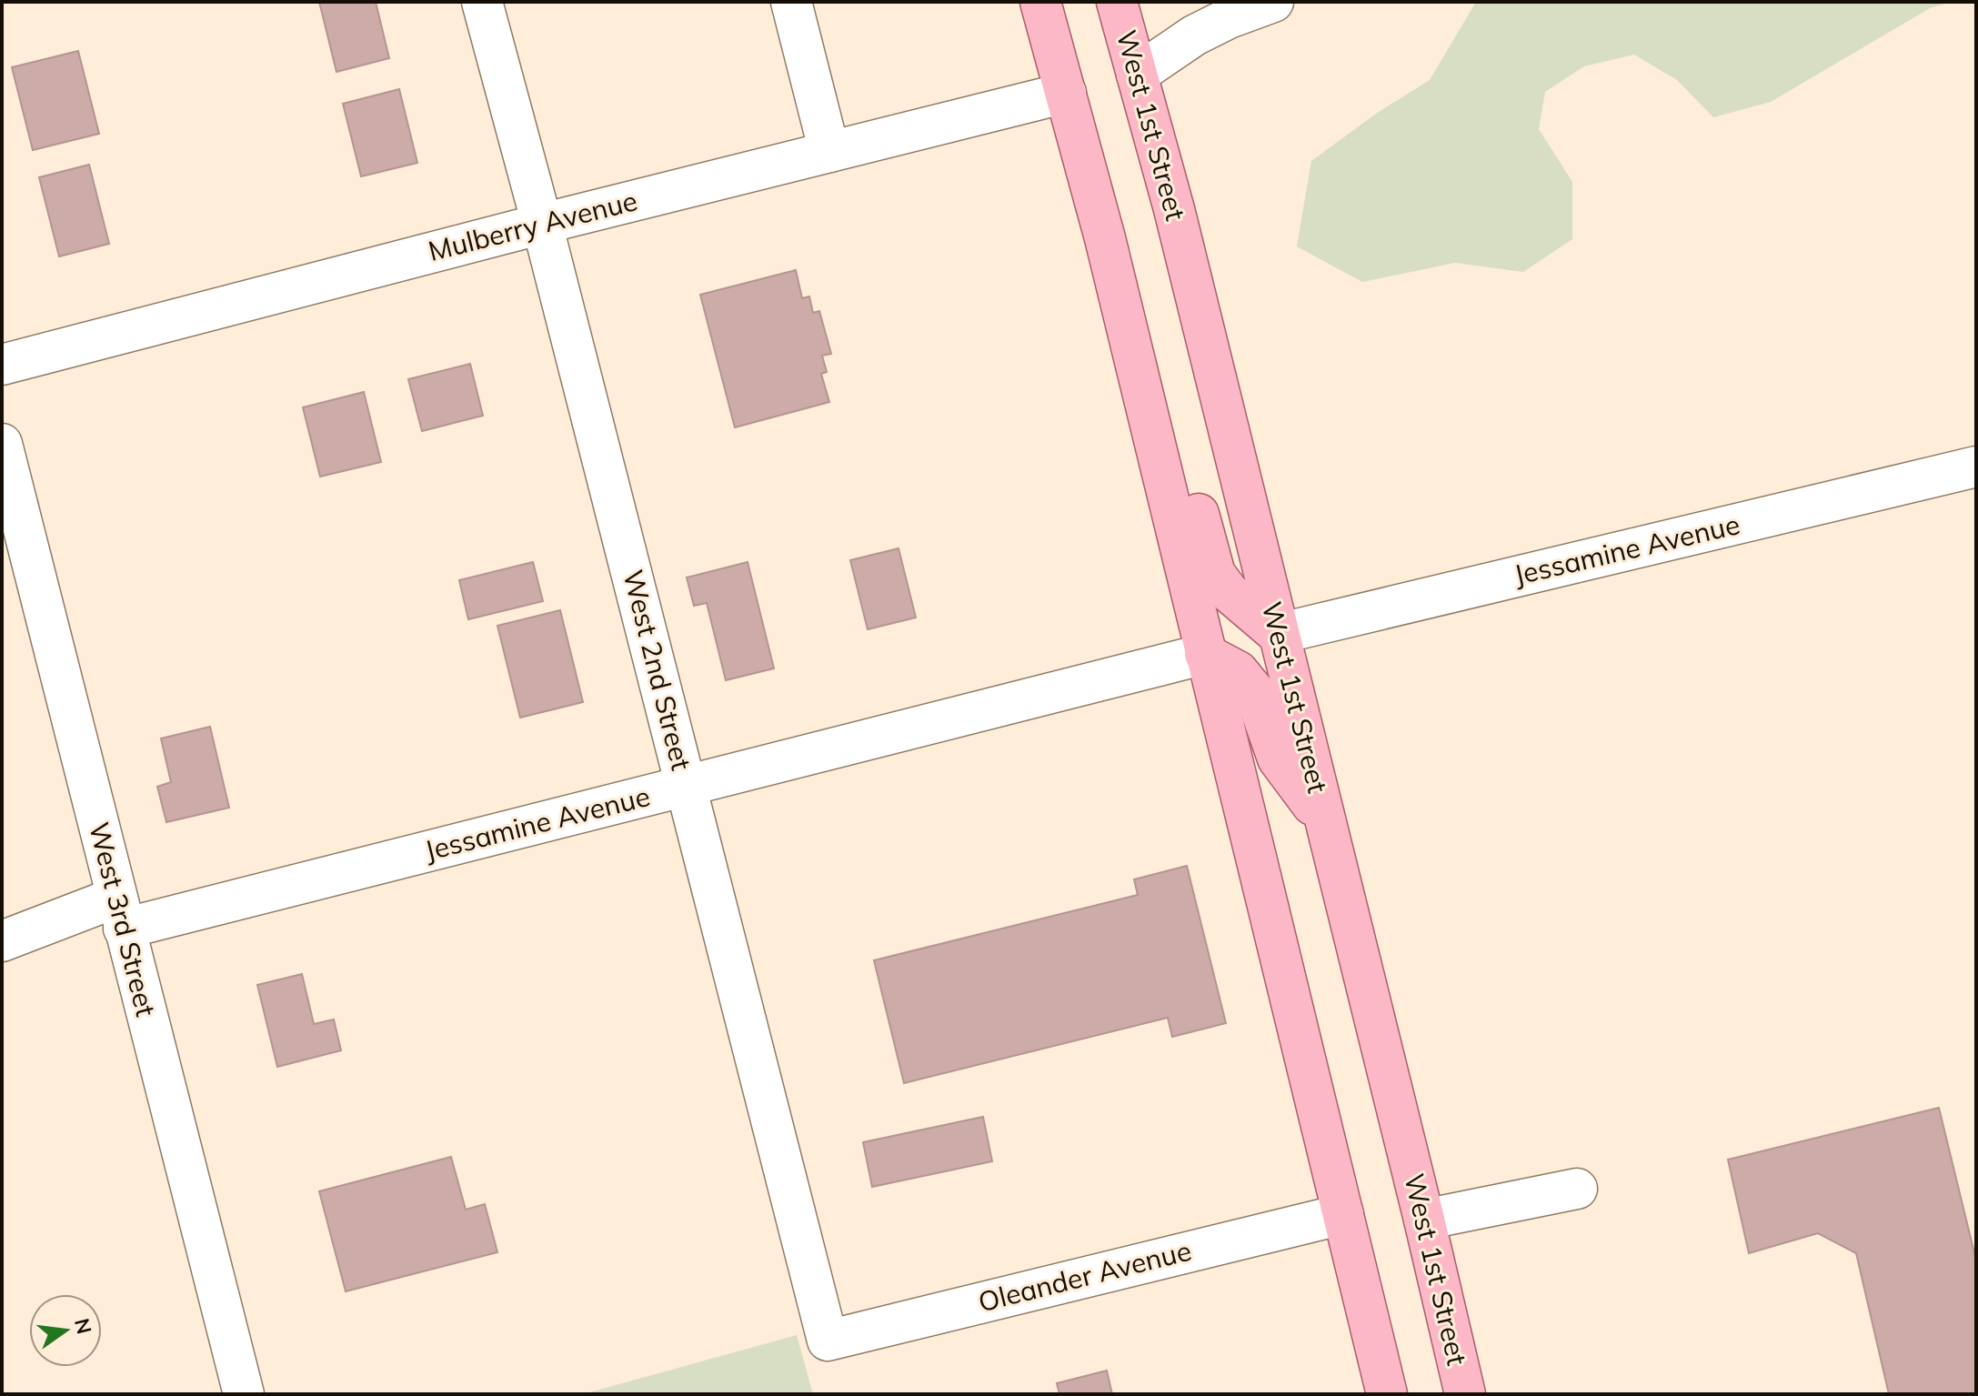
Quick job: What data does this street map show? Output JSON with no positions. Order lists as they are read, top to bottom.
{
  "streets": {
    "main road": ["West 1st Street"],
    "street": [
      "Mulberry Avenue",
      "Jessamine Avenue",
      "West 2nd Street",
      "West 3rd Street",
      "Oleander Avenue"
    ]
  },
  "crossings": [
    ["West 1st Street", "Jessamine Avenue"],
    ["Mulberry Avenue", "West 2nd Street"],
    ["Jessamine Avenue", "West 2nd Street"],
    ["Jessamine Avenue", "West 3rd Street"],
    ["West 2nd Street", "Oleander Avenue"]
  ],
  "north": "right"
}
